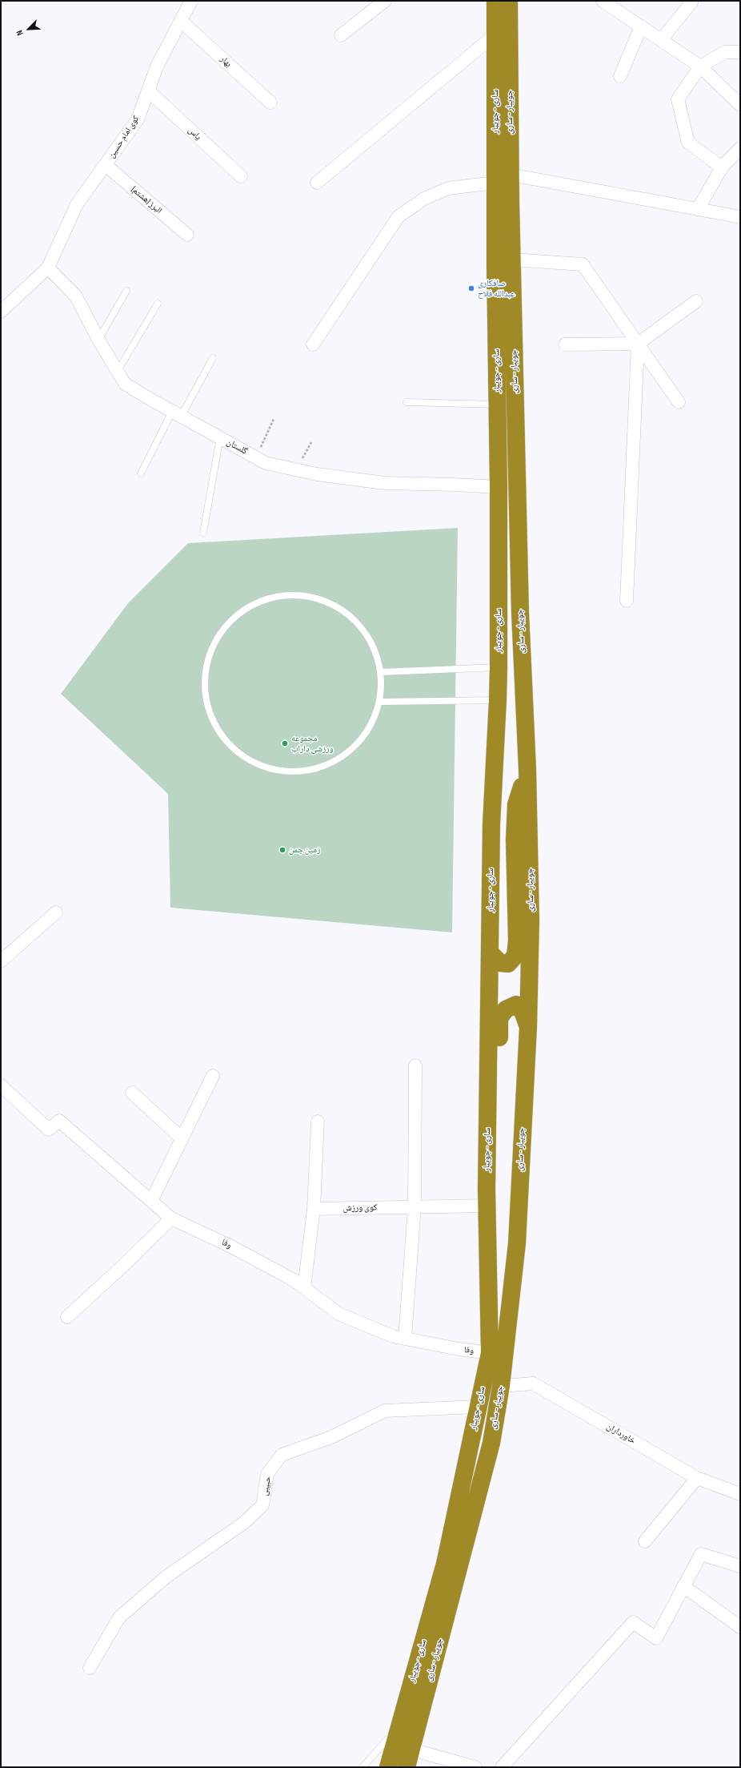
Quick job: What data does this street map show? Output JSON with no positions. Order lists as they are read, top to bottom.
{
  "streets": {
    "highway": ["ساری - جویبار", "جویبار - ساری"],
    "street": [
      "بهار",
      "یاس",
      "کوی امام حسین",
      "البرز (هشتم)",
      "گلستان",
      "کوی ورزش",
      "وفا",
      "خاورداران",
      "حبیبی"
    ]
  },
  "crossings": [
    ["بهار", "کوی امام حسین"],
    ["ساری - جویبار", "جویبار - ساری"],
    ["ساری - جویبار", "گلستان"],
    ["ساری - جویبار", "کوی ورزش"],
    ["ساری - جویبار", "وفا"],
    ["ساری - جویبار", "حبیبی"],
    ["جویبار - ساری", "خاورداران"],
    ["یاس", "کوی امام حسین"],
    ["کوی امام حسین", "البرز (هشتم)"],
    ["کوی امام حسین", "گلستان"]
  ],
  "places": ["صافکاری عبدالله فلاح", "مجموعه ورزشی داراب", "زمین چمن"],
  "north": "bottom left"
}
